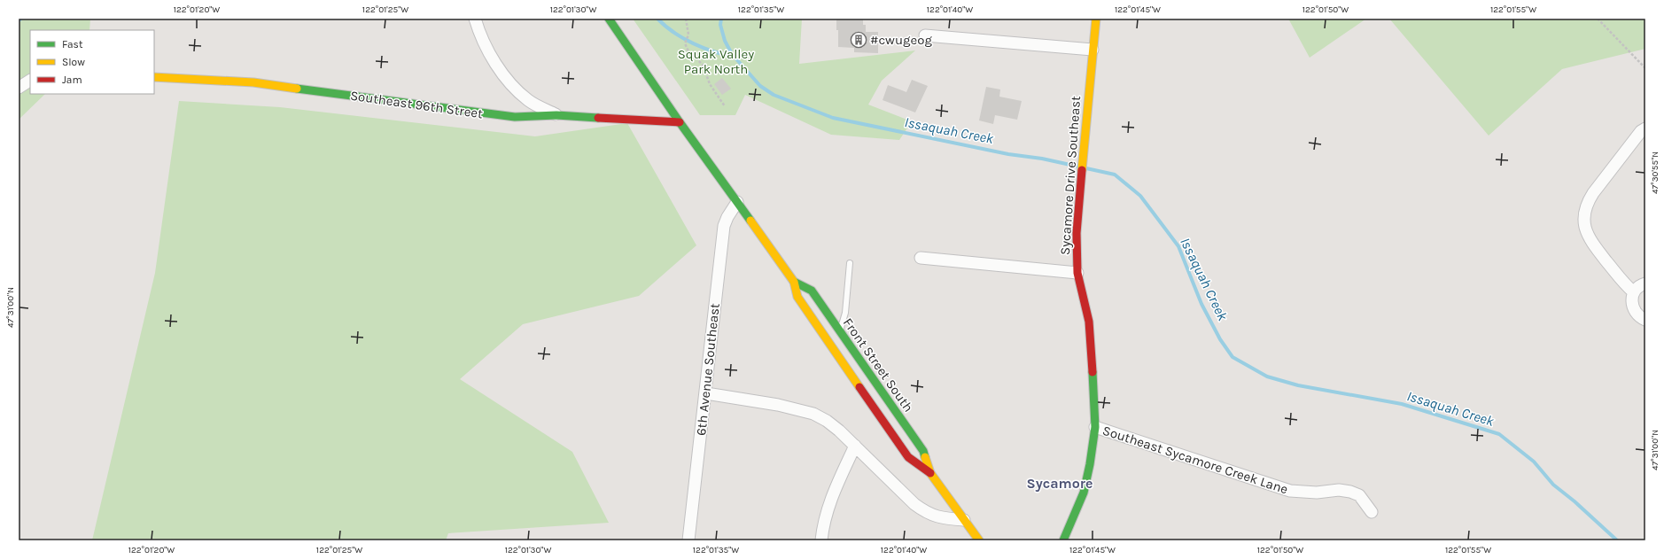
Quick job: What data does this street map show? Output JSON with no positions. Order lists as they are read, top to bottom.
{
  "streets": {
    "street": [
      "Southeast 96th Street",
      "Sycamore Drive Southeast",
      "Front Street South",
      "6th Avenue Southeast",
      "Southeast Sycamore Creek Lane"
    ]
  },
  "crossings": [
    ["Southeast 96th Street", "Front Street South"],
    ["Sycamore Drive Southeast", "Southeast Sycamore Creek Lane"],
    ["Front Street South", "6th Avenue Southeast"]
  ],
  "districts": ["Sycamore"],
  "water": ["Issaquah Creek"],
  "parks": ["Squak Valley Park North"],
  "places": {
    "building": ["#cwugeog"]
  },
  "legend": ["Fast", "Slow", "Jam"],
  "coordinates": [
    "122°01'20\"W",
    "122°01'25\"W",
    "122°01'30\"W",
    "122°01'35\"W",
    "122°01'40\"W",
    "122°01'45\"W",
    "122°01'50\"W",
    "122°01'55\"W",
    "47°30'55\"N",
    "47°31'00\"N"
  ]
}
